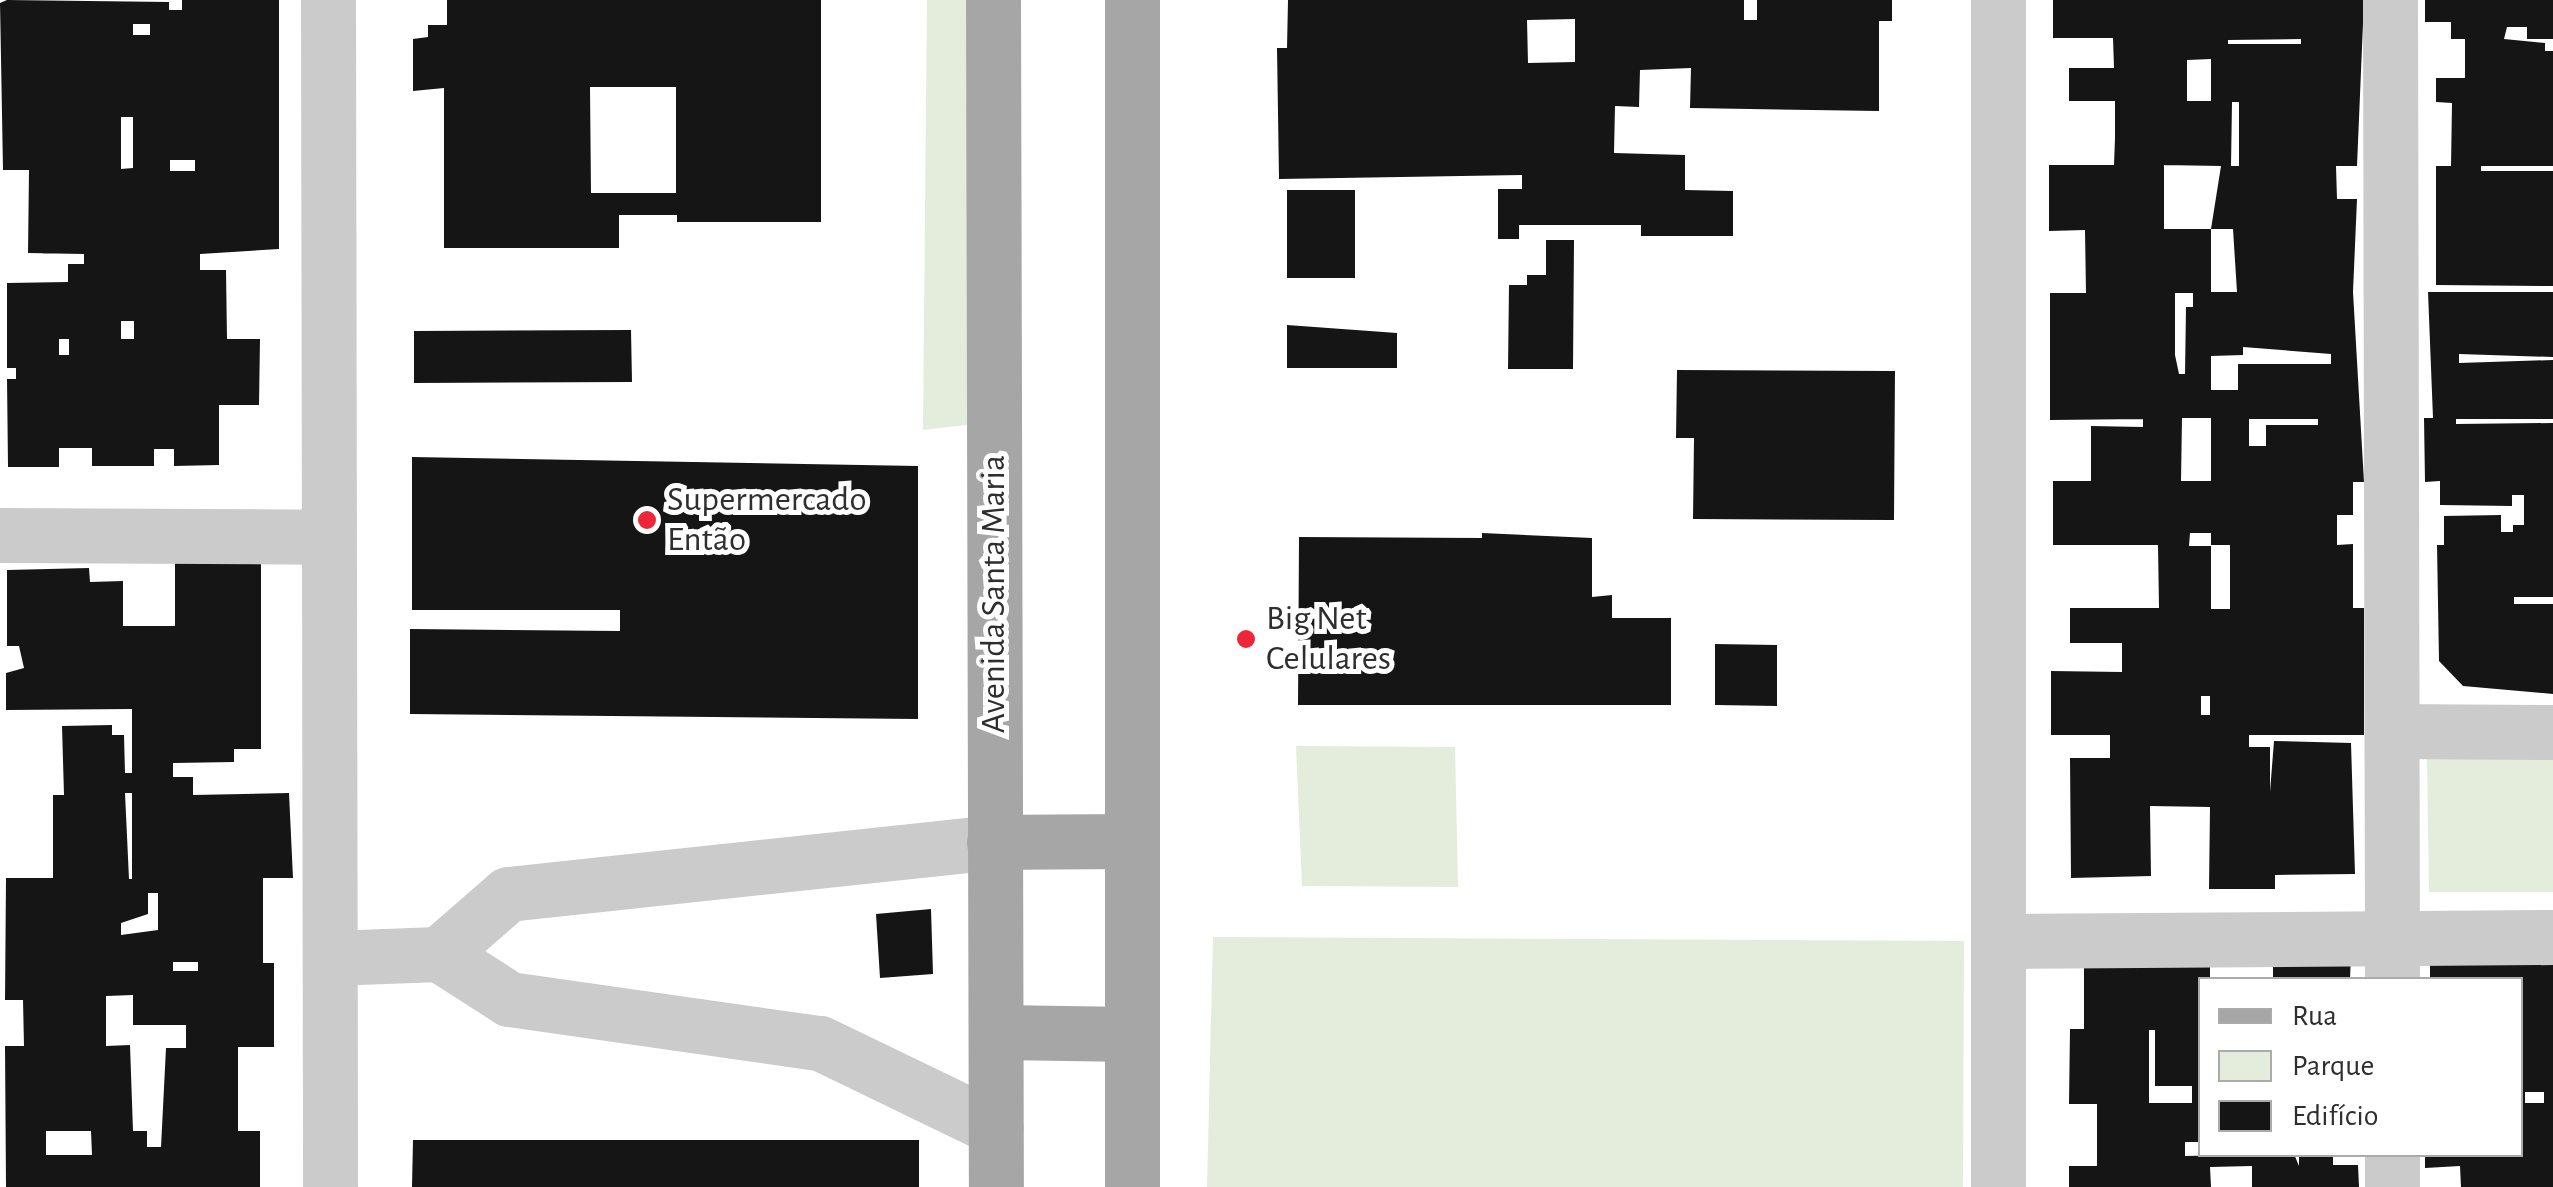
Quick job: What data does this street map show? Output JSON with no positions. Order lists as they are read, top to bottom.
{
  "streets": {
    "main road": ["Avenida Santa Maria"]
  },
  "places": ["Supermercado Então", "Big Net Celulares"],
  "legend": ["Rua", "Parque", "Edifício"]
}
